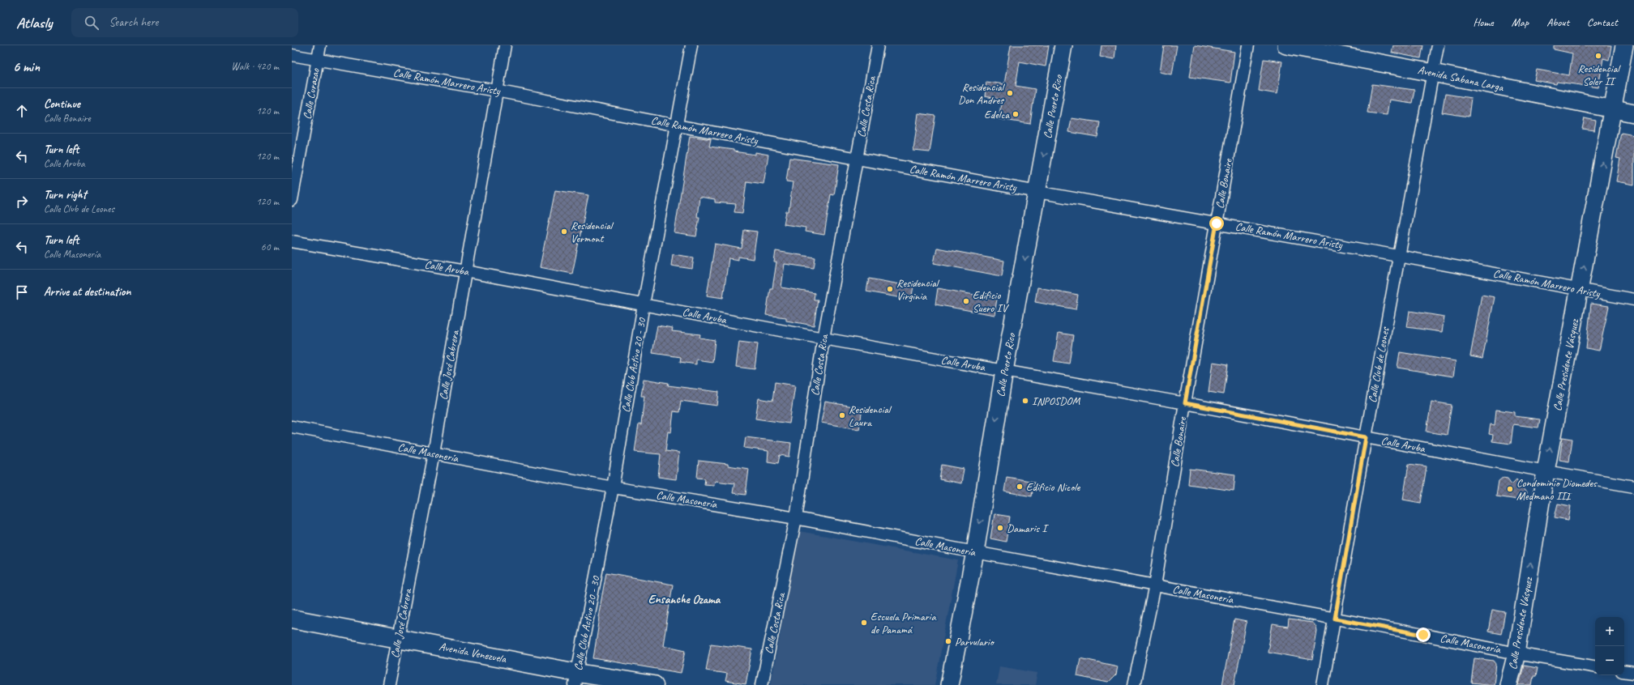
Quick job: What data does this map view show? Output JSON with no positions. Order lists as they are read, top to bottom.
{
  "streets": {
    "main road": ["Avenida Venezuela"],
    "street": [
      "Avenida Sabana Larga",
      "Calle Ramón Marrero Aristy",
      "Calle Curazao",
      "Calle Costa Rica",
      "Calle Puerto Rico",
      "Calle Bonaire",
      "Calle Aruba",
      "Calle José Cabrera",
      "Calle Club Activo 20 - 30",
      "Calle Club de Leones",
      "Calle Presidente Vásquez",
      "Calle Masonería"
    ]
  },
  "crossings": [
    ["Avenida Sabana Larga", "Calle Club de Leones"],
    ["Avenida Sabana Larga", "Calle Presidente Vásquez"],
    ["Calle Ramón Marrero Aristy", "Calle Curazao"],
    ["Calle Ramón Marrero Aristy", "Calle Costa Rica"],
    ["Calle Ramón Marrero Aristy", "Calle Puerto Rico"],
    ["Calle Ramón Marrero Aristy", "Calle Bonaire"],
    ["Calle Ramón Marrero Aristy", "Calle José Cabrera"],
    ["Calle Ramón Marrero Aristy", "Calle Club Activo 20 - 30"],
    ["Calle Ramón Marrero Aristy", "Calle Club de Leones"],
    ["Calle Ramón Marrero Aristy", "Calle Presidente Vásquez"],
    ["Calle Costa Rica", "Calle Aruba"],
    ["Calle Costa Rica", "Calle Masonería"],
    ["Calle Puerto Rico", "Calle Aruba"],
    ["Calle Puerto Rico", "Calle Masonería"],
    ["Calle Bonaire", "Calle Aruba"],
    ["Calle Bonaire", "Calle Masonería"],
    ["Calle Aruba", "Calle José Cabrera"],
    ["Calle Aruba", "Calle Club Activo 20 - 30"],
    ["Calle Aruba", "Calle Club de Leones"],
    ["Calle Aruba", "Calle Presidente Vásquez"],
    ["Calle José Cabrera", "Calle Masonería"],
    ["Calle José Cabrera", "Avenida Venezuela"],
    ["Calle Club Activo 20 - 30", "Calle Masonería"],
    ["Calle Club Activo 20 - 30", "Avenida Venezuela"],
    ["Calle Club de Leones", "Calle Masonería"],
    ["Calle Presidente Vásquez", "Calle Masonería"]
  ],
  "one_way": ["Calle Puerto Rico", "Calle Presidente Vásquez"],
  "districts": ["Ensanche Ozama"],
  "places": [
    "Residencial Soler II",
    "Residencial Don Andres",
    "Edelca",
    "Residencial Vermont",
    "Residencial Virginia",
    "Edificio Suero IV",
    "INPOSDOM",
    "Residencial Laura",
    "Edificio Nicole",
    "Condominio Diomedes Medmano III",
    "Damaris I",
    "Escuela Primaria de Panamá",
    "Parvulario"
  ],
  "page": {
    "header": "Atlasly",
    "search": "Search here",
    "nav": [
      "Home",
      "Map",
      "About",
      "Contact"
    ],
    "heading": ["6 min", "Walk · 420 m"],
    "list": [
      ["Continue", "Calle Bonaire", "120 m"],
      ["Turn left", "Calle Aruba", "120 m"],
      ["Turn right", "Calle Club de Leones", "120 m"],
      ["Turn left", "Calle Masonería", "60 m"],
      "Arrive at destination"
    ],
    "map_buttons": ["+", "−"]
  }
}
